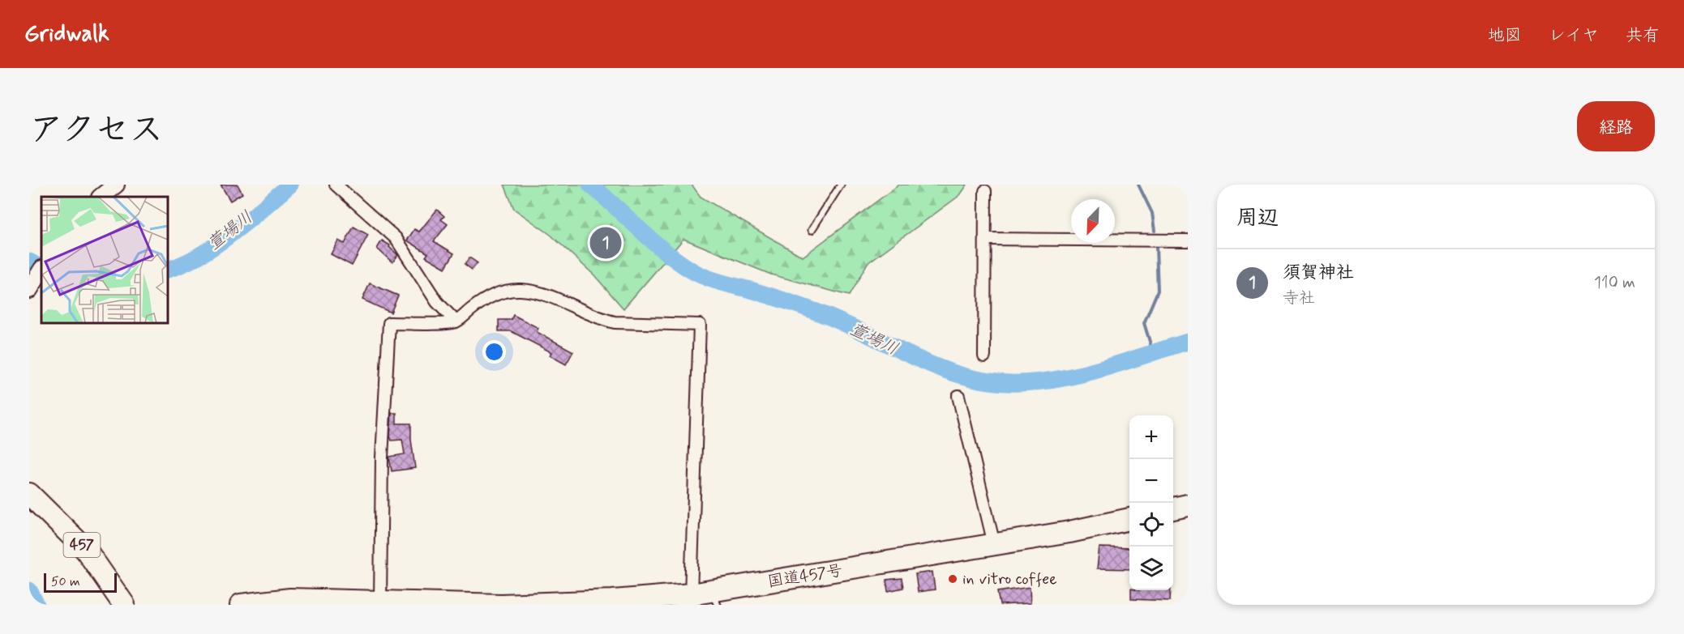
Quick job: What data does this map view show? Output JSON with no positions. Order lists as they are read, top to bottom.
{
  "streets": {
    "highway": ["457", "国道457号"]
  },
  "water": ["萱場川"],
  "places": ["in vitro coffee"],
  "scale_bar": "50 m",
  "north": "bottom left",
  "page": {
    "header": "Gridwalk",
    "nav": ["地図", "レイヤ", "共有"],
    "title": "アクセス",
    "buttons": "経路",
    "heading": "周辺",
    "pins": "1",
    "list": [
      {
        "mark": "1",
        "name": "須賀神社",
        "note": "寺社",
        "value": "110 m"
      }
    ],
    "map_buttons": ["+", "−"],
    "scale": "50 m"
  }
}
